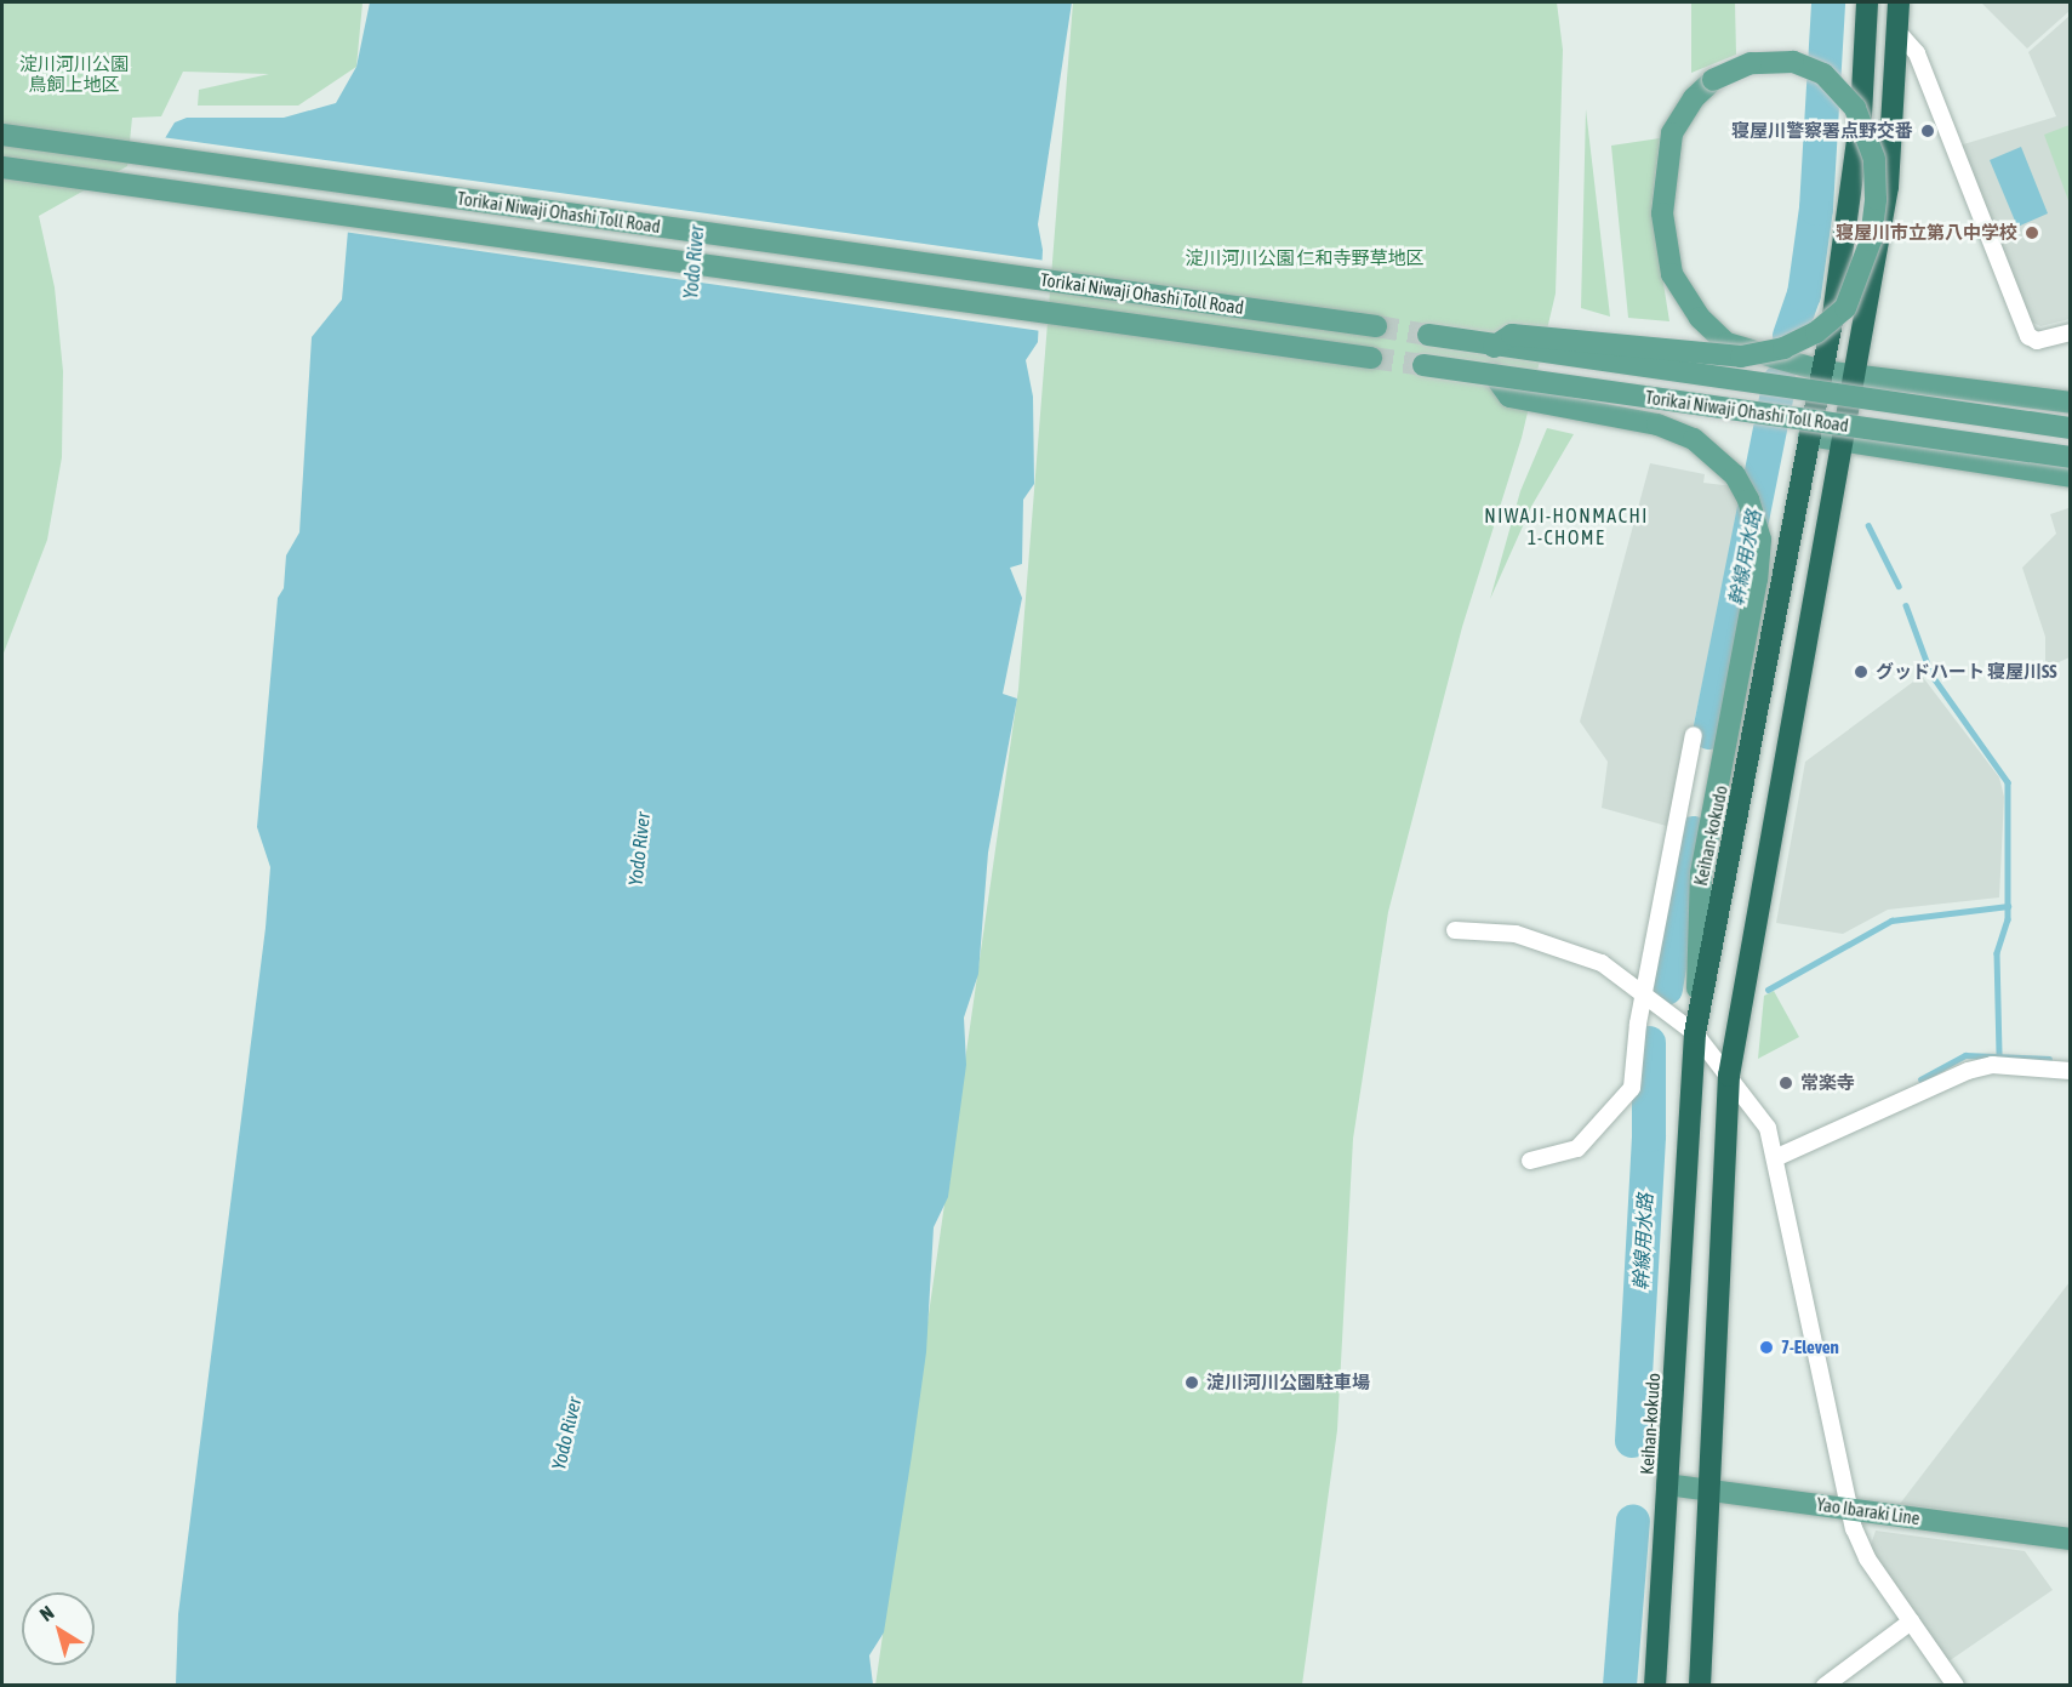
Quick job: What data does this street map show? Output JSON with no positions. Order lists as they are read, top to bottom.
{
  "streets": {
    "highway": ["Keihan-kokudo"],
    "main road": ["Torikai Niwaji Ohashi Toll Road", "Yao Ibaraki Line"]
  },
  "crossings": [
    ["Keihan-kokudo", "Yao Ibaraki Line"]
  ],
  "districts": ["NIWAJI-HONMACHI 1-CHOME"],
  "water": ["Yodo River", "幹線用水路"],
  "parks": ["淀川河川公園 鳥飼上地区", "淀川河川公園 仁和寺野草地区"],
  "places": [
    "寝屋川警察署点野交番",
    "寝屋川市立第八中学校",
    "グッドハート 寝屋川SS",
    "常楽寺",
    "7-Eleven",
    "淀川河川公園駐車場"
  ],
  "north": "top left"
}
